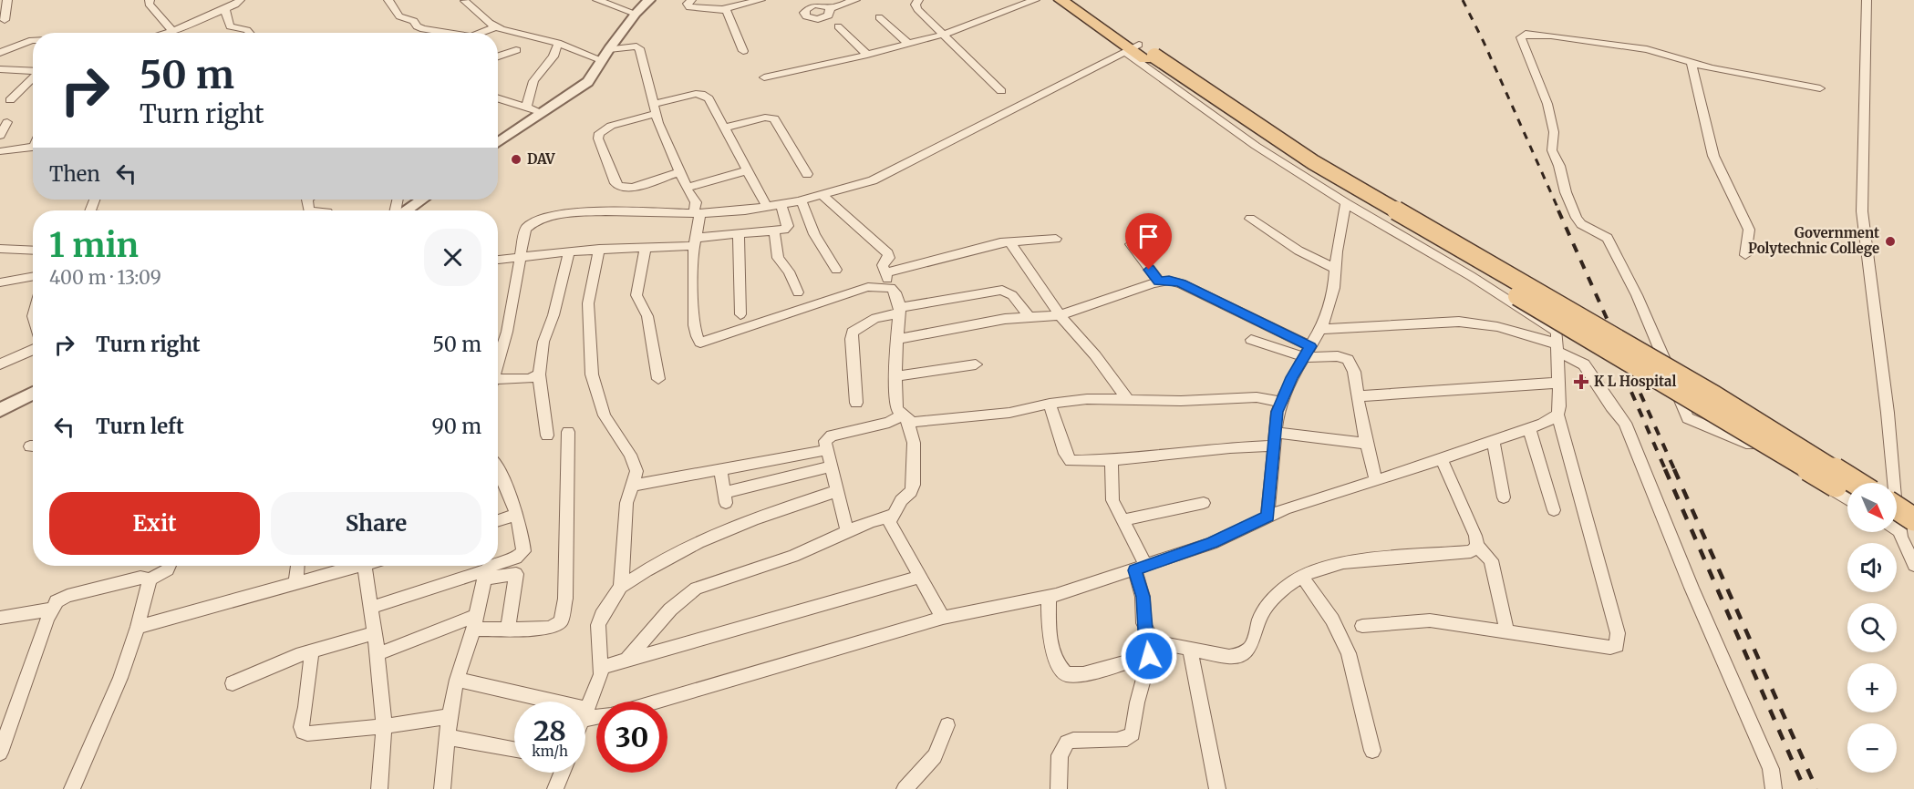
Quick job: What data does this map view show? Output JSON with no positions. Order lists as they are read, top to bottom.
{
  "places": {
    "other": ["DAV", "Government Polytechnic College"],
    "health": ["K L Hospital"]
  },
  "north": "bottom right",
  "page": {
    "turn": ["50 m", "Turn right"],
    "then": "Then",
    "heading": ["1 min", "400 m · 13:09"],
    "list": [
      {
        "name": "Turn right",
        "value": "50 m"
      },
      {
        "name": "Turn left",
        "value": "90 m"
      }
    ],
    "buttons": ["Exit", "Share"],
    "map_buttons": ["+", "−"],
    "speed": "28 km/h",
    "limit": "30"
  }
}
